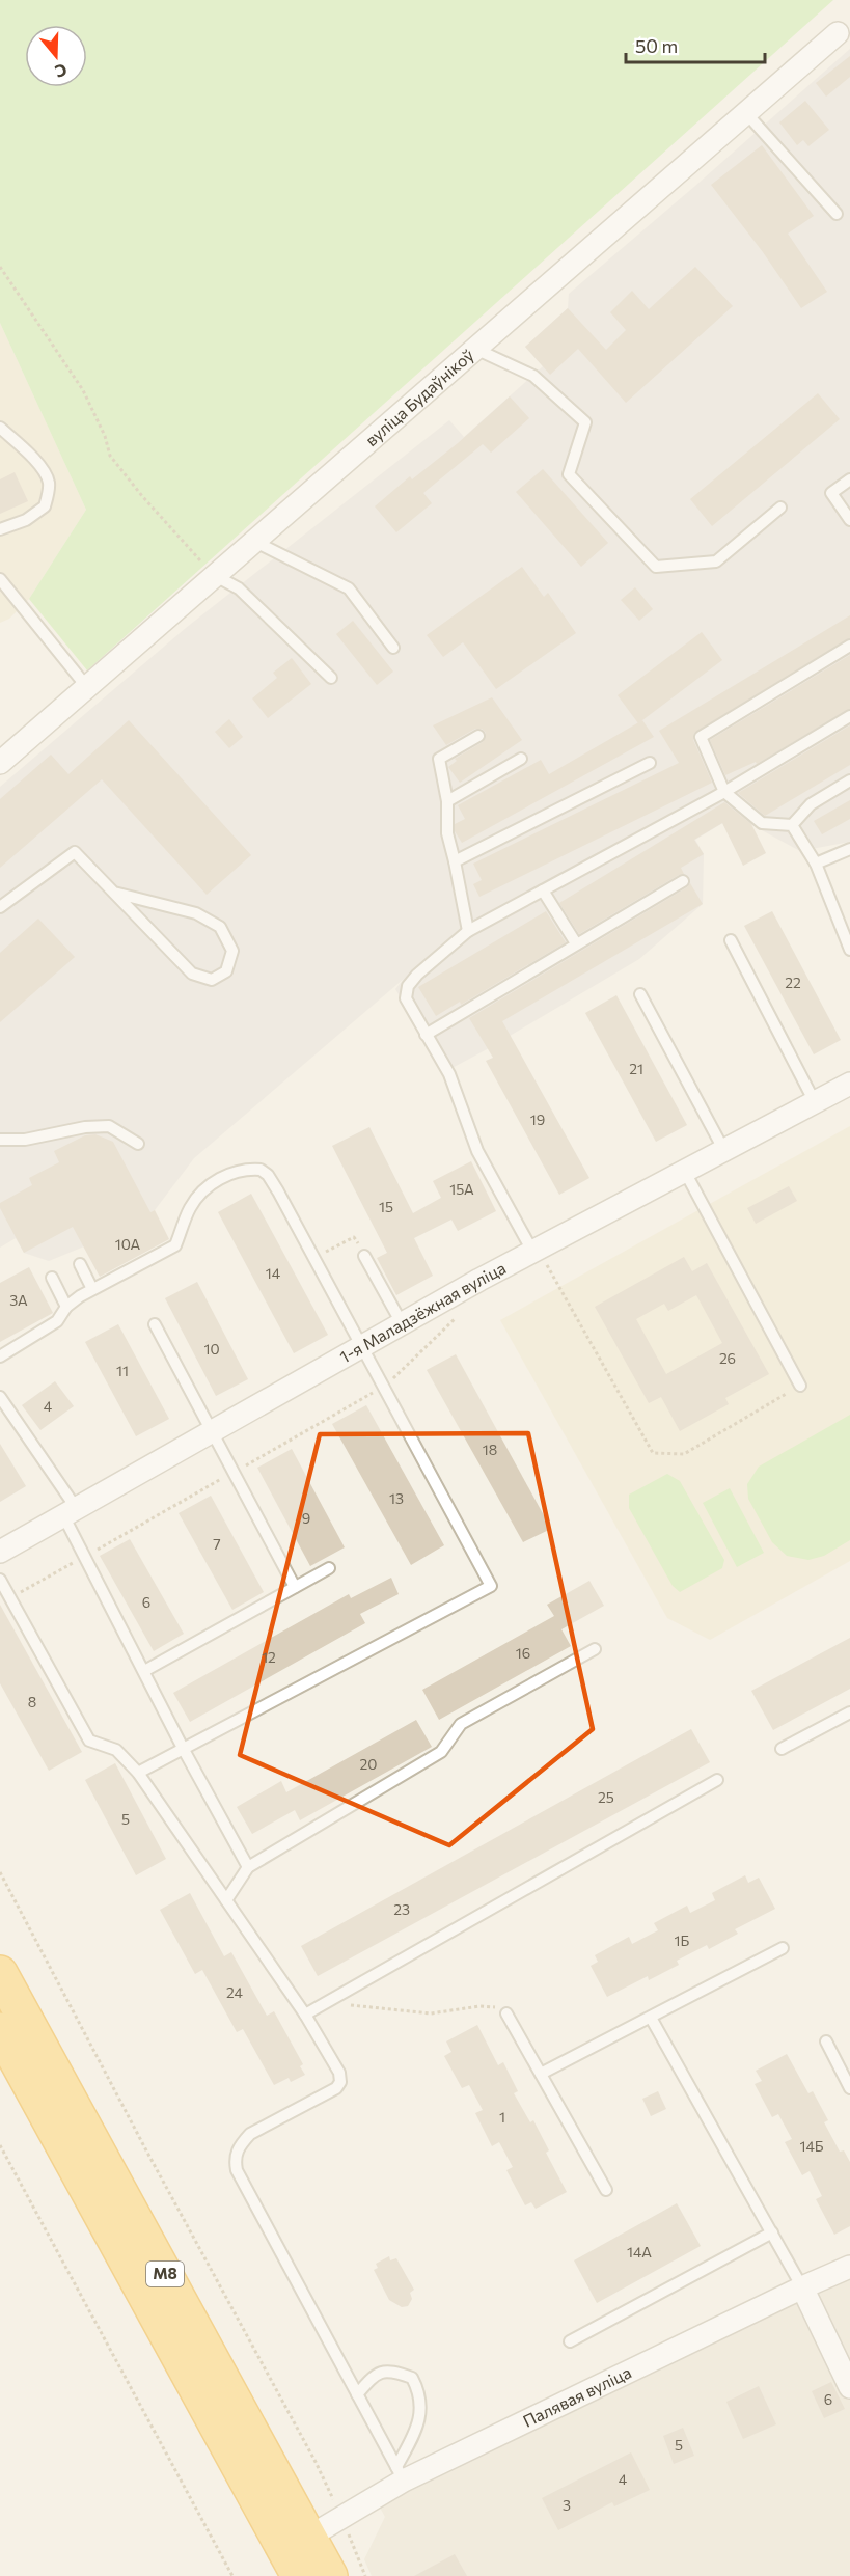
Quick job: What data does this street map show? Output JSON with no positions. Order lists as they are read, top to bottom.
{
  "streets": {
    "highway": ["М8"],
    "street": ["вуліца Будаўнікоў", "1-я Маладзёжная вуліца", "Палявая вуліца"]
  },
  "crossings": [
    ["М8", "Палявая вуліца"]
  ],
  "house_numbers": [
    "22",
    "21",
    "19",
    "15А",
    "15",
    "10А",
    "14",
    "3А",
    "10",
    "26",
    "11",
    "4",
    "18",
    "13",
    "9",
    "7",
    "6",
    "16",
    "12",
    "8",
    "20",
    "25",
    "5",
    "23",
    "1Б",
    "24",
    "1",
    "14Б",
    "14А",
    "6",
    "5",
    "4",
    "3"
  ],
  "scale_bar": "50 m",
  "north": "bottom"
}
